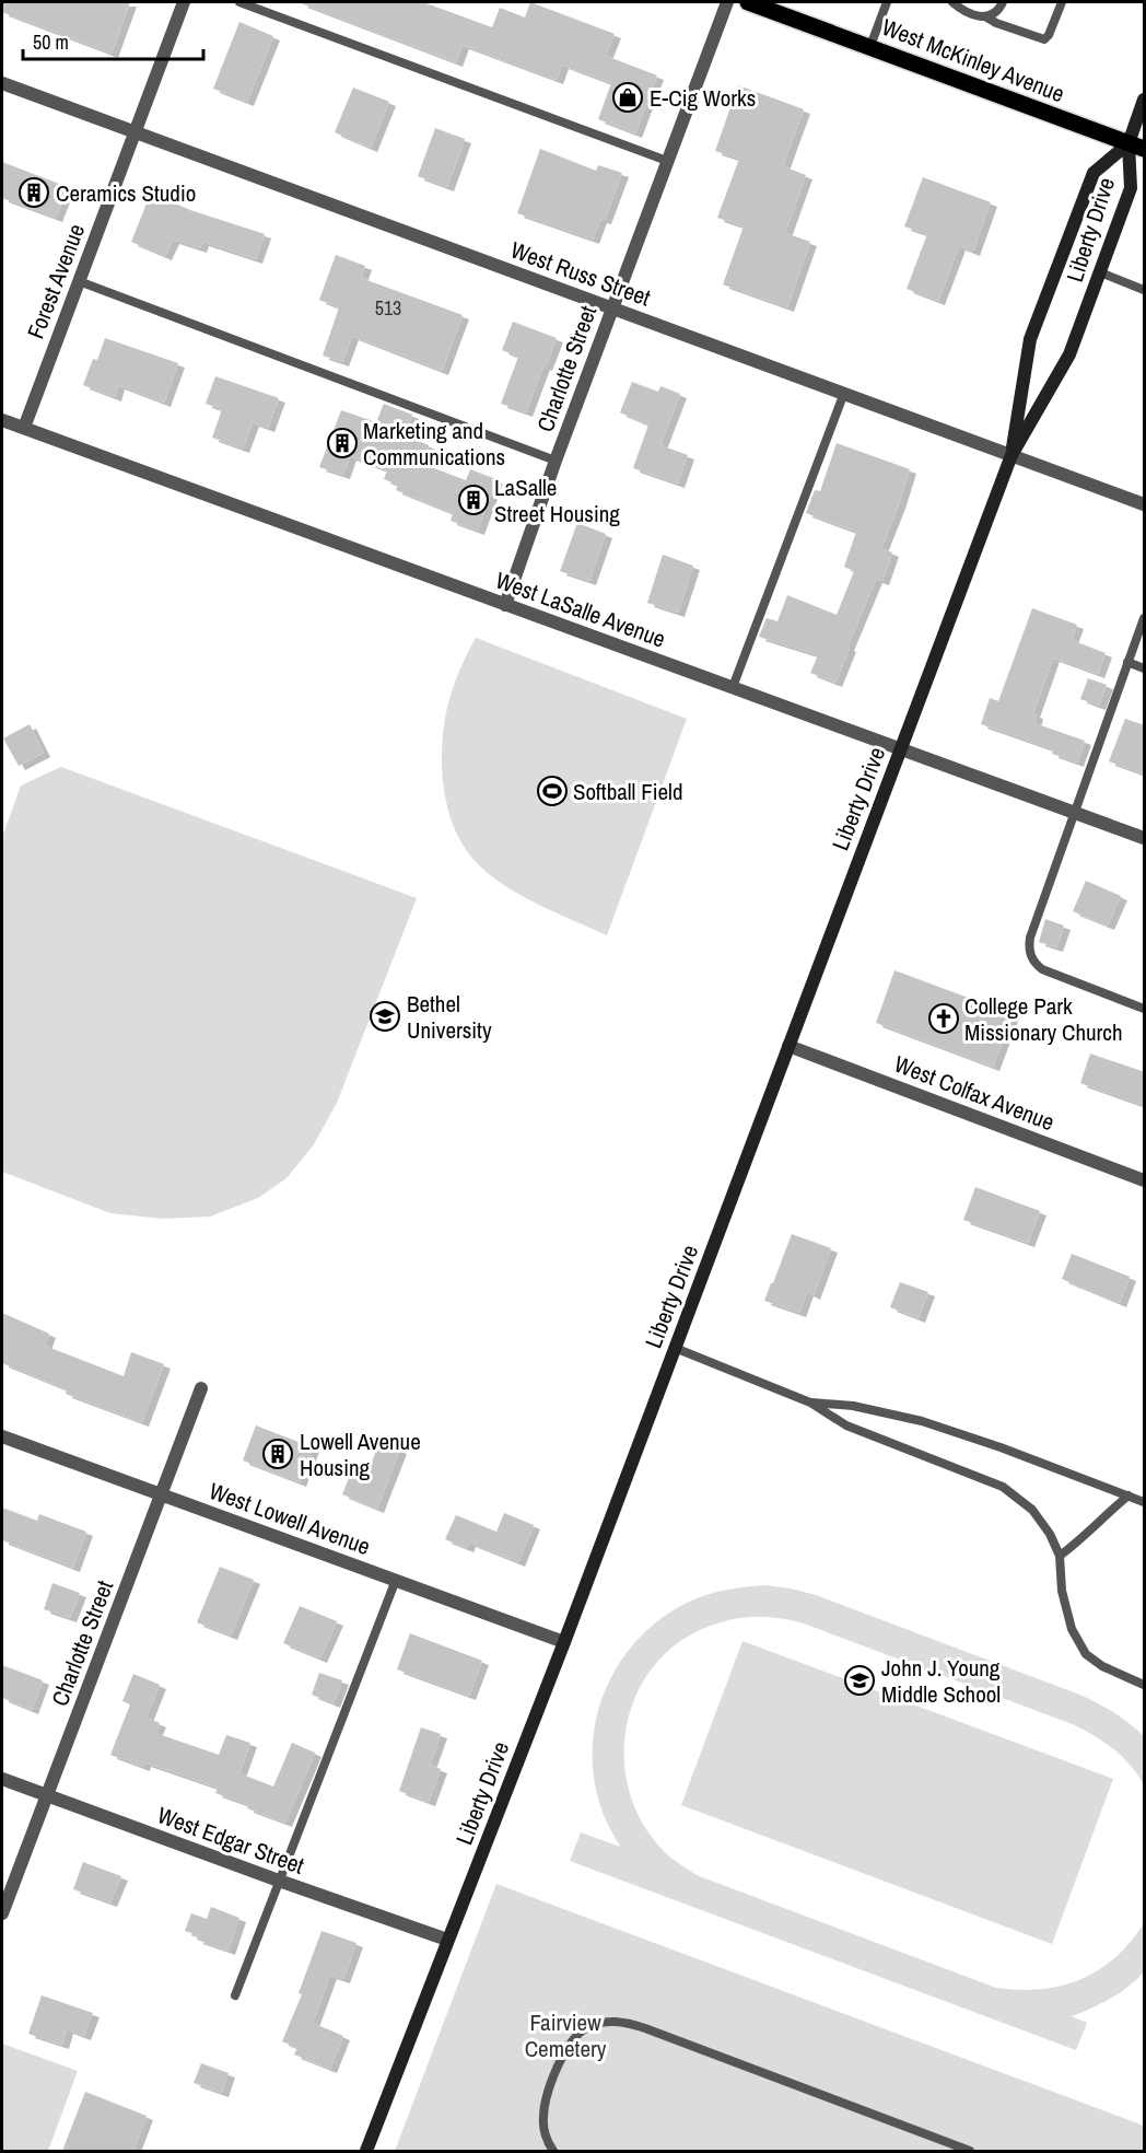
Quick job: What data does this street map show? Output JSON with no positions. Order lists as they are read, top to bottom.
{
  "streets": {
    "main road": ["West McKinley Avenue"],
    "street": [
      "Liberty Drive",
      "West Russ Street",
      "Forest Avenue",
      "Charlotte Street",
      "West LaSalle Avenue",
      "West Colfax Avenue",
      "West Lowell Avenue",
      "West Edgar Street"
    ]
  },
  "crossings": [
    ["West McKinley Avenue", "Liberty Drive"],
    ["Liberty Drive", "West Russ Street"],
    ["Liberty Drive", "West LaSalle Avenue"],
    ["Liberty Drive", "West Colfax Avenue"],
    ["Liberty Drive", "West Lowell Avenue"],
    ["Liberty Drive", "West Edgar Street"],
    ["West Russ Street", "Forest Avenue"],
    ["West Russ Street", "Charlotte Street"],
    ["Forest Avenue", "West LaSalle Avenue"],
    ["Charlotte Street", "West LaSalle Avenue"],
    ["Charlotte Street", "West Lowell Avenue"],
    ["Charlotte Street", "West Edgar Street"]
  ],
  "parks": ["Fairview Cemetery"],
  "places": {
    "shop": ["E-Cig Works"],
    "building": [
      "Ceramics Studio",
      "Marketing and Communications",
      "LaSalle Street Housing",
      "Lowell Avenue Housing"
    ],
    "sports": ["Softball Field"],
    "school or university": ["Bethel University", "John J. Young Middle School"],
    "church": ["College Park Missionary Church"]
  },
  "house_numbers": ["513"],
  "scale_bar": "50 m"
}
